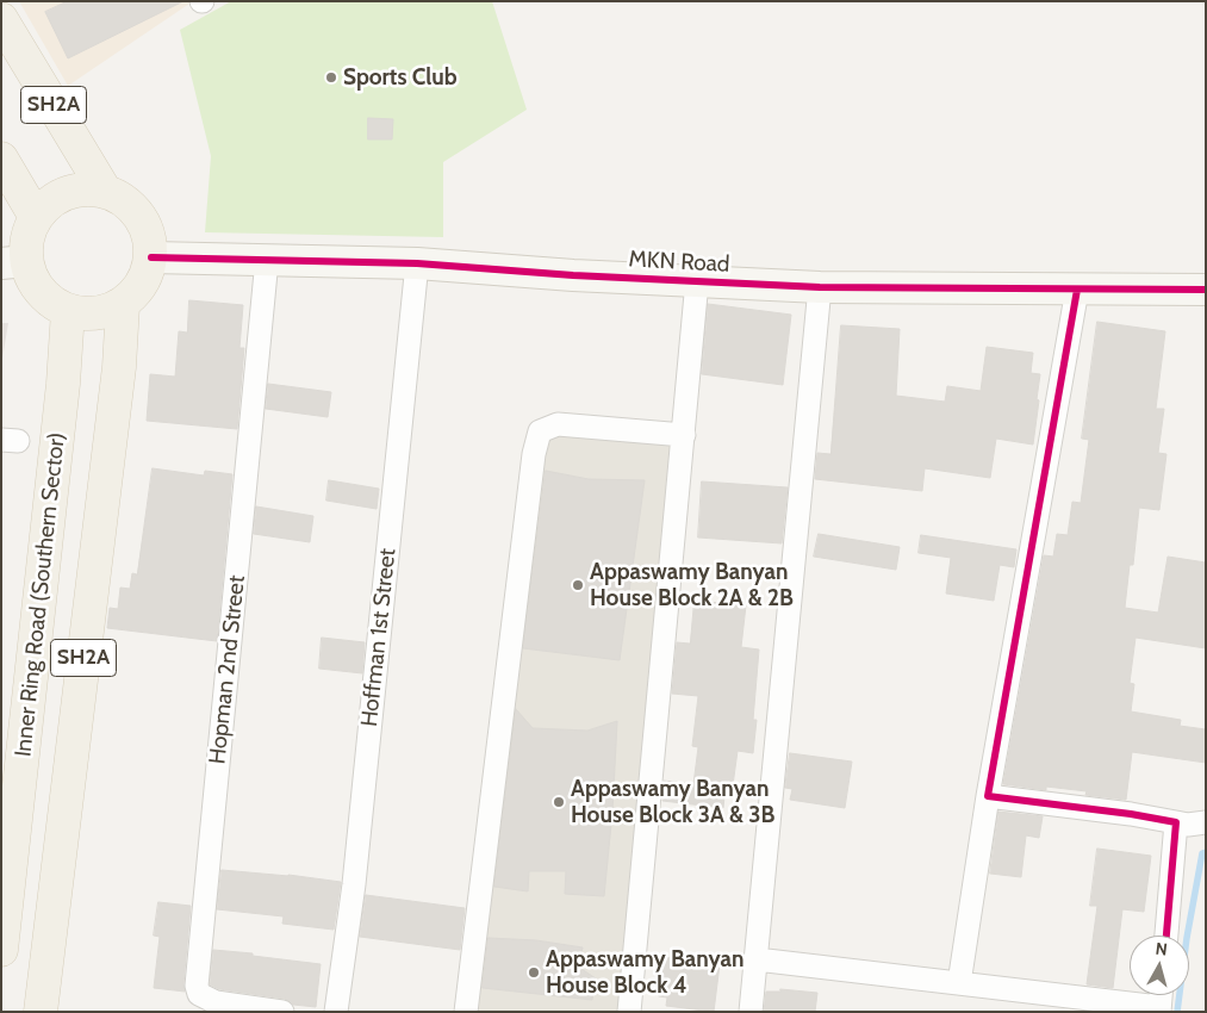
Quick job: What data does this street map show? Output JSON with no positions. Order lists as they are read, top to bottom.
{
  "streets": {
    "main road": ["SH2A", "Inner Ring Road (Southern Sector)"],
    "street": ["MKN Road", "Hoffman 1st Street", "Hopman 2nd Street"]
  },
  "crossings": [
    ["SH2A", "MKN Road"],
    ["SH2A", "Inner Ring Road (Southern Sector)"],
    ["MKN Road", "Inner Ring Road (Southern Sector)"],
    ["MKN Road", "Hoffman 1st Street"],
    ["MKN Road", "Hopman 2nd Street"]
  ],
  "places": [
    "Sports Club",
    "Appaswamy Banyan House Block 2A & 2B",
    "Appaswamy Banyan House Block 3A & 3B",
    "Appaswamy Banyan House Block 4"
  ],
  "north": "top"
}
